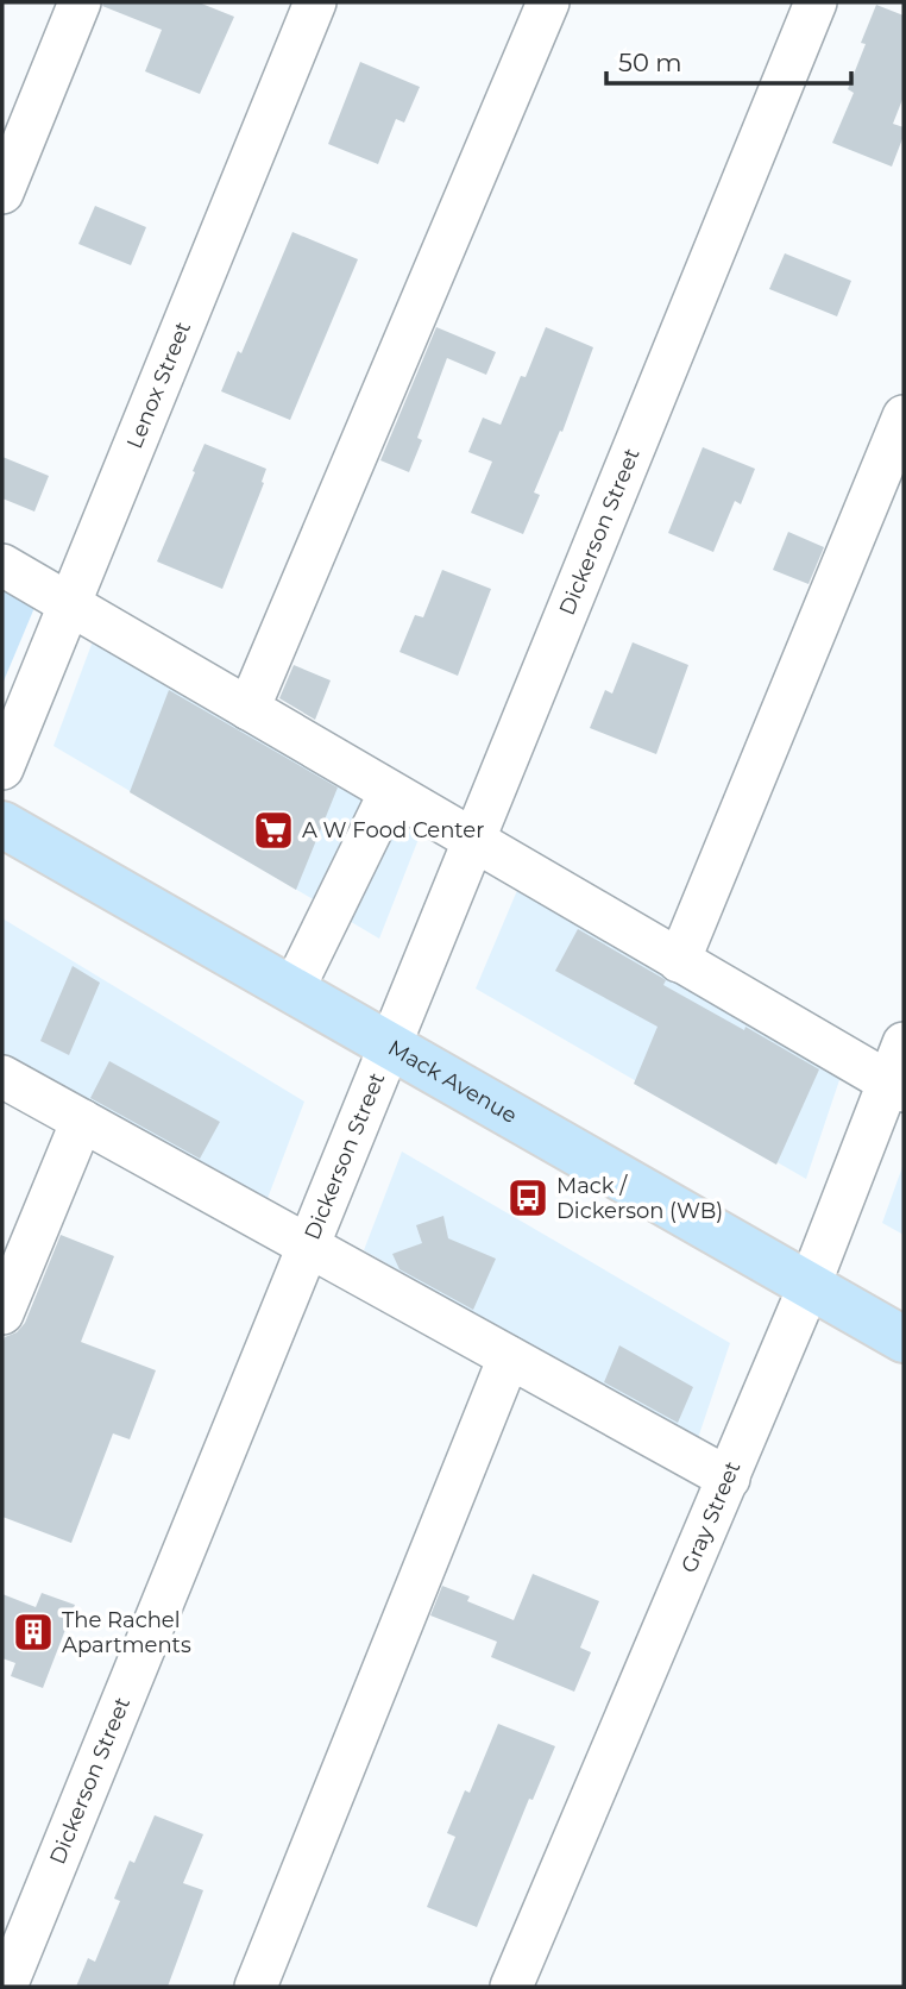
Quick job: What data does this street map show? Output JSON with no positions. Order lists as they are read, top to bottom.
{
  "streets": {
    "main road": ["Mack Avenue"],
    "street": ["Lenox Street", "Dickerson Street", "Gray Street"]
  },
  "crossings": [
    ["Dickerson Street", "Mack Avenue"],
    ["Mack Avenue", "Gray Street"]
  ],
  "places": {
    "supermarket": ["A W Food Center"],
    "bus stop": ["Mack / Dickerson (WB)"],
    "building": ["The Rachel Apartments"]
  },
  "scale_bar": "50 m"
}
